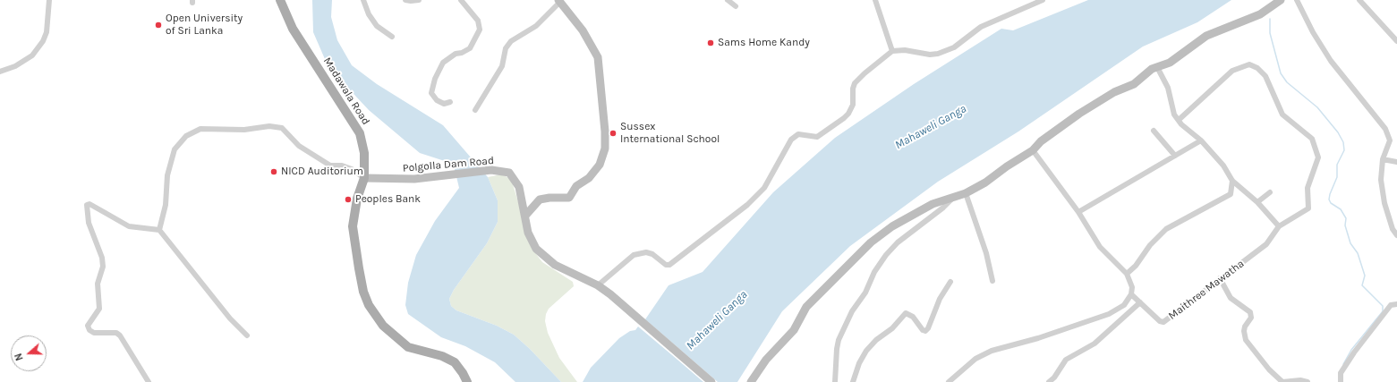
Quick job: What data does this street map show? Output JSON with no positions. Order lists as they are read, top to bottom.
{
  "streets": {
    "main road": ["Madawala Road"],
    "street": ["Polgolla Dam Road", "Maithree Mawatha"]
  },
  "crossings": [
    ["Madawala Road", "Polgolla Dam Road"]
  ],
  "water": ["Mahaweli Ganga"],
  "places": [
    "Open University of Sri Lanka",
    "Sams Home Kandy",
    "Sussex International School",
    "NICD Auditorium",
    "Peoples Bank"
  ],
  "north": "left"
}
